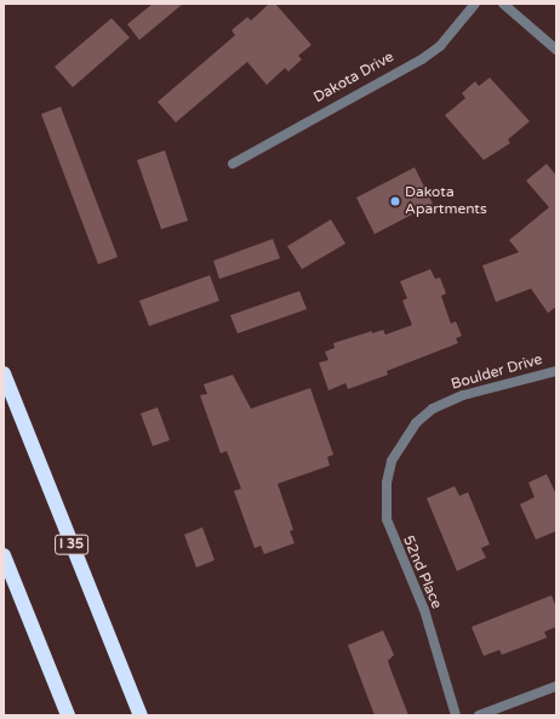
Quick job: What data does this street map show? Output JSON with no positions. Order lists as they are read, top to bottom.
{
  "streets": {
    "highway": ["I 35"],
    "street": ["Dakota Drive", "Boulder Drive", "52nd Place"]
  },
  "crossings": [
    ["Boulder Drive", "52nd Place"]
  ],
  "places": ["Dakota Apartments"]
}
